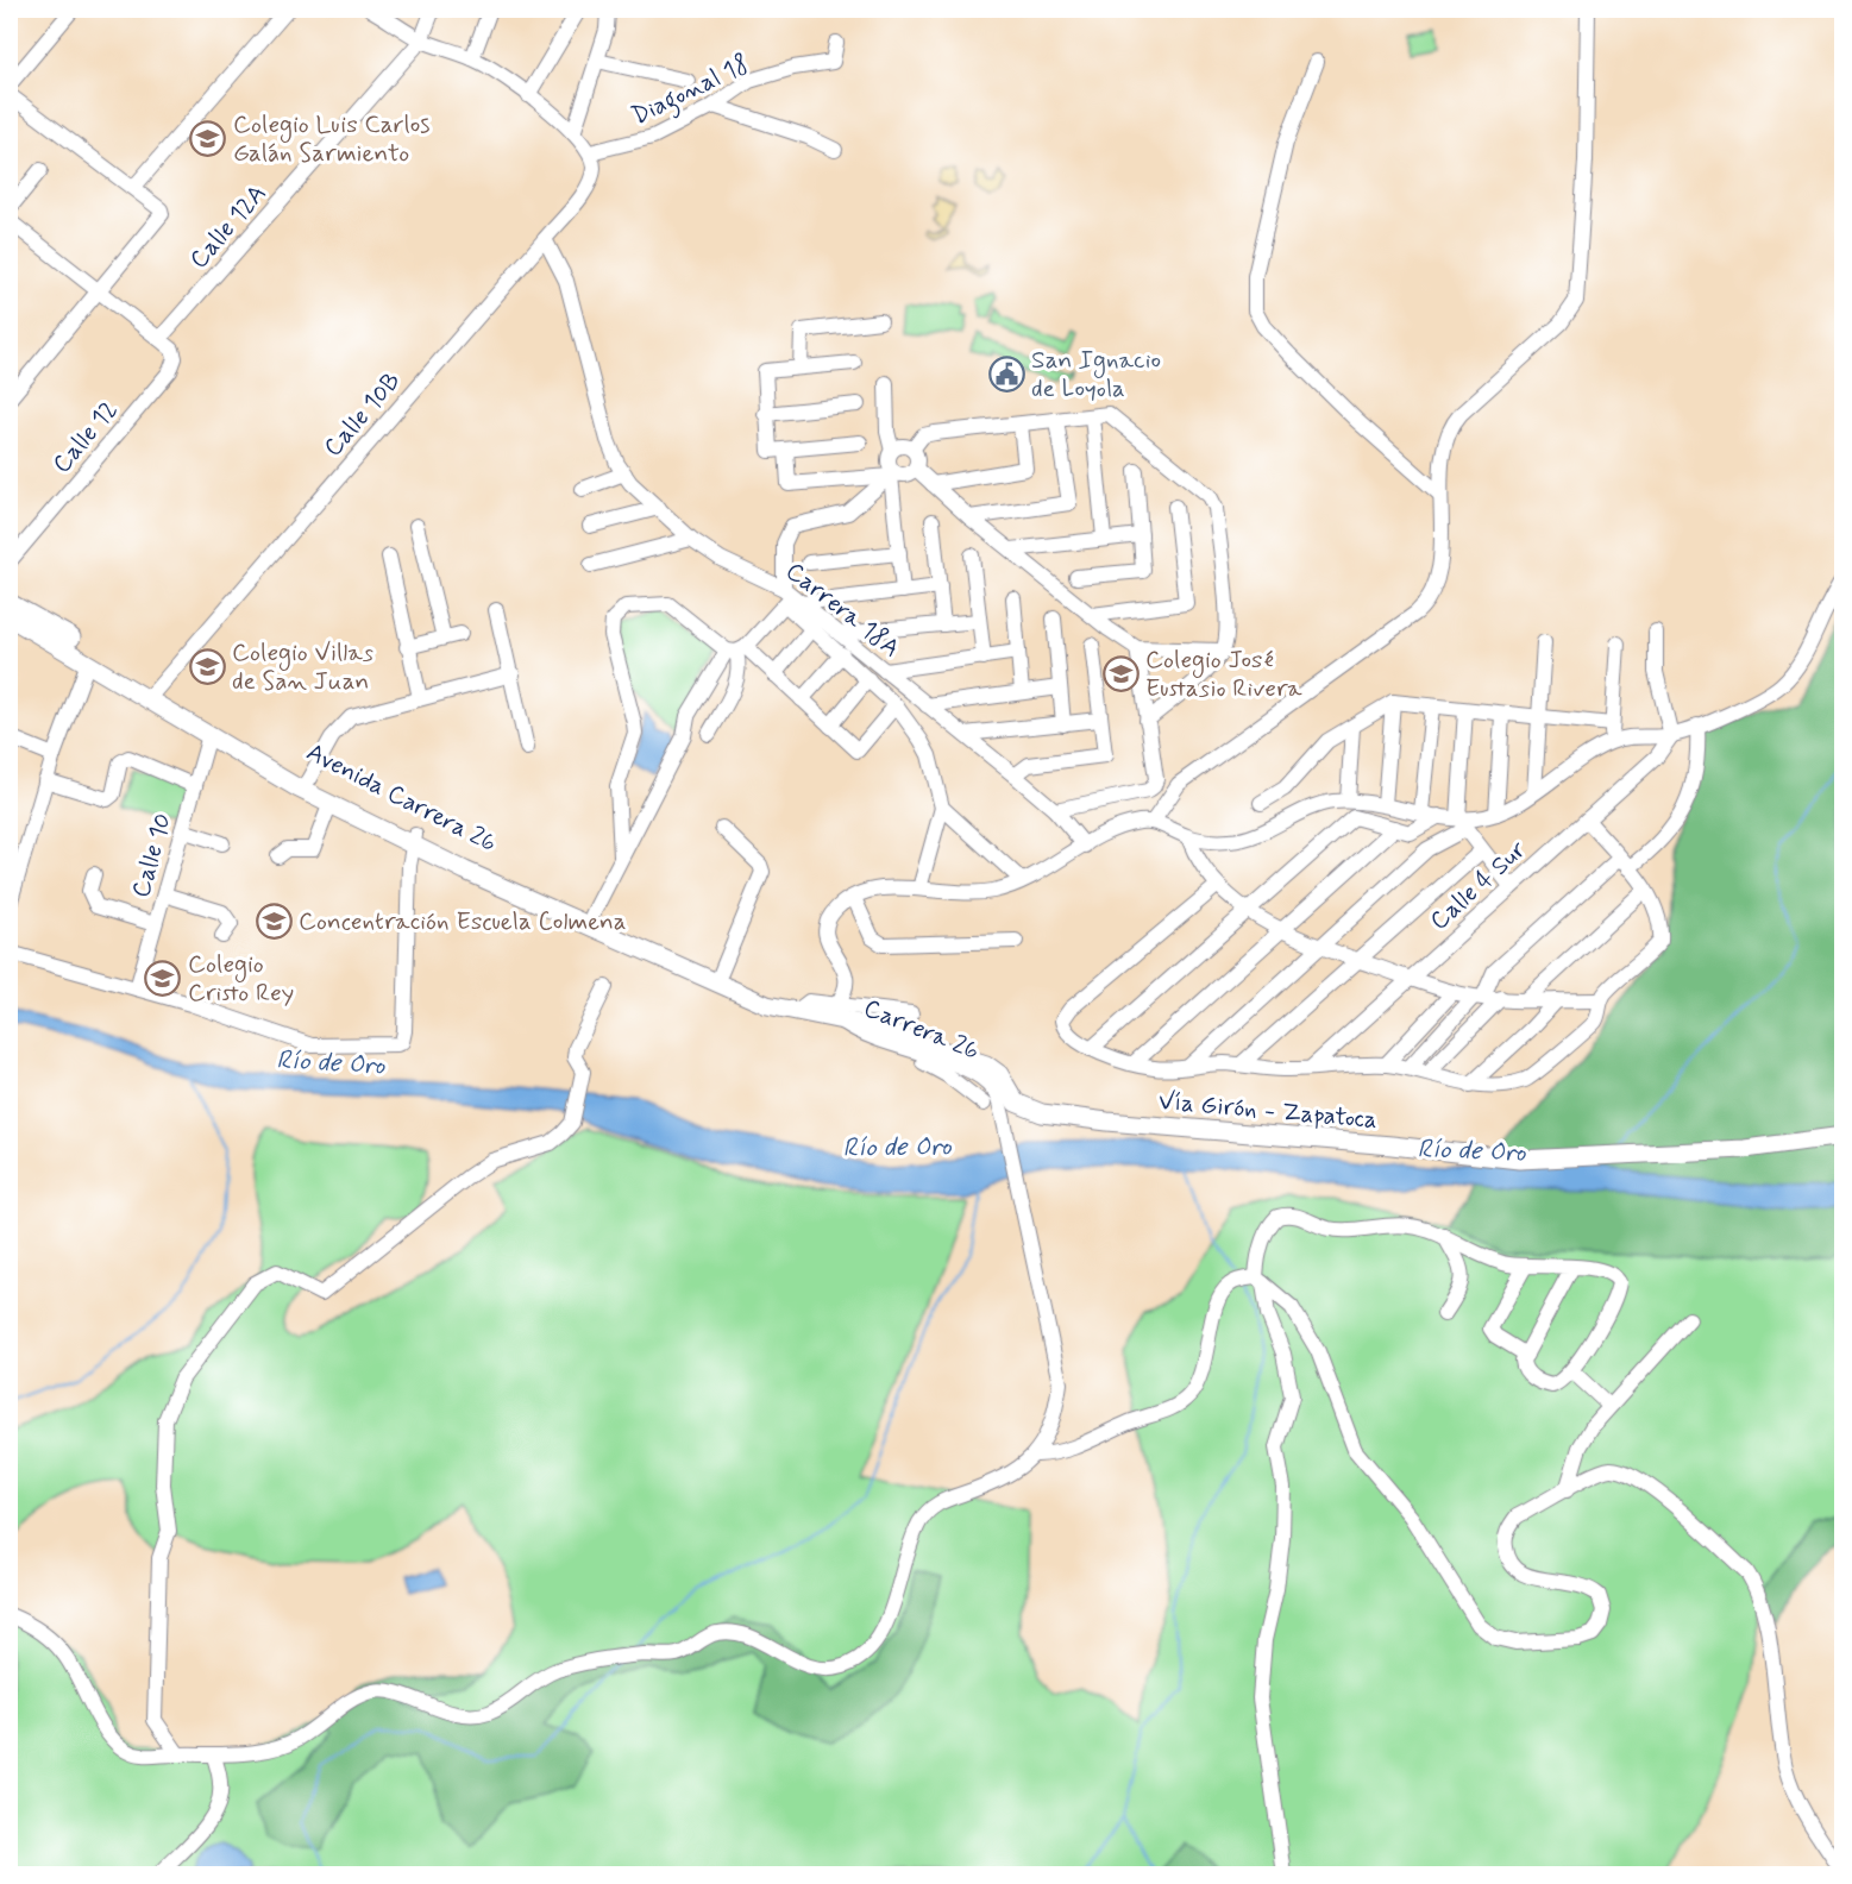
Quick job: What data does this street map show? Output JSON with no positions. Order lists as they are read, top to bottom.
{
  "streets": {
    "main road": ["Avenida Carrera 26", "Vía Girón - Zapatoca"],
    "street": [
      "Diagonal 18",
      "Calle 12A",
      "Calle 10B",
      "Calle 12",
      "Carrera 18A",
      "Calle 10",
      "Calle 4 Sur",
      "Carrera 26"
    ]
  },
  "crossings": [
    ["Diagonal 18", "Calle 10B"],
    ["Calle 12A", "Calle 12"],
    ["Calle 10B", "Carrera 18A"],
    ["Calle 10B", "Avenida Carrera 26"],
    ["Avenida Carrera 26", "Calle 10"],
    ["Avenida Carrera 26", "Carrera 26"],
    ["Avenida Carrera 26", "Vía Girón - Zapatoca"],
    ["Carrera 26", "Vía Girón - Zapatoca"]
  ],
  "water": ["Río de Oro"],
  "places": {
    "school or university": [
      "Colegio Luis Carlos Galán Sarmiento",
      "Colegio Villas de San Juan",
      "Colegio José Eustasio Rivera",
      "Concentración Escuela Colmena",
      "Colegio Cristo Rey"
    ],
    "public building": ["San Ignacio de Loyola"]
  }
}
